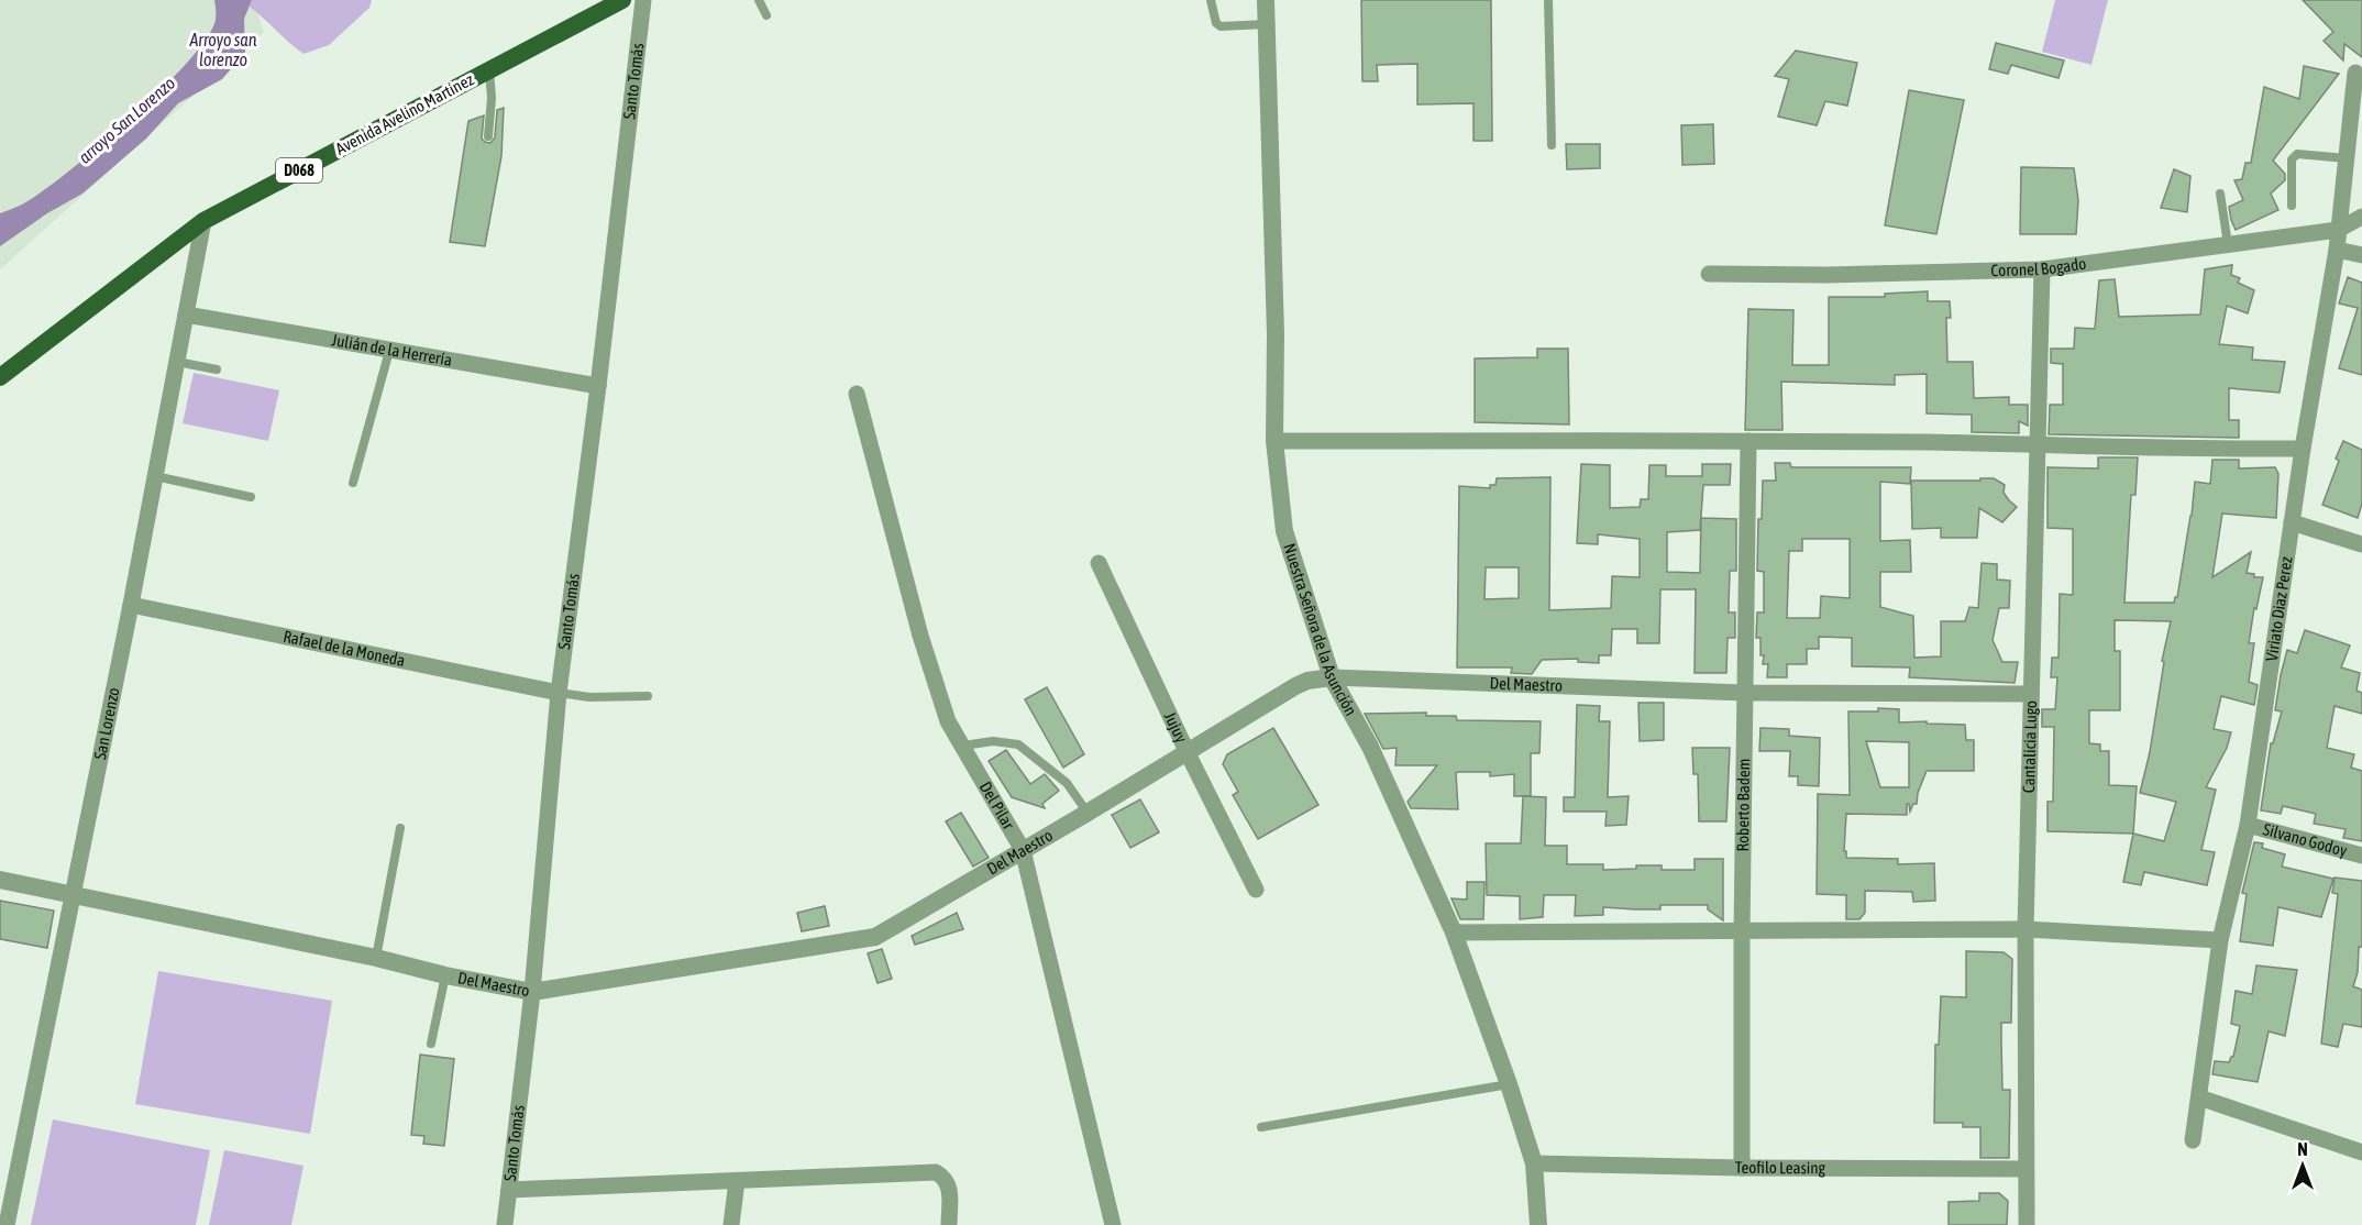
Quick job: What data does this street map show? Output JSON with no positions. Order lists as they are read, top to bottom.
{
  "streets": {
    "main road": ["Avenida Avelino Martinez", "D068"],
    "street": [
      "Santo Tomás",
      "Coronel Bogado",
      "Julián de la Herrería",
      "Viriato Diaz Perez",
      "Nuestra Señora de la Asunción",
      "Rafael de la Moneda",
      "Del Maestro",
      "San Lorenzo",
      "Jujuy",
      "Cantalicia Lugo",
      "Roberto Badem",
      "Del Pilar",
      "Silvano Godoy",
      "Teofilo Leasing"
    ]
  },
  "crossings": [
    ["Santo Tomás", "Julián de la Herrería"],
    ["Santo Tomás", "Rafael de la Moneda"],
    ["Santo Tomás", "Del Maestro"],
    ["Avenida Avelino Martinez", "San Lorenzo"],
    ["Coronel Bogado", "Viriato Diaz Perez"],
    ["Coronel Bogado", "Cantalicia Lugo"],
    ["Julián de la Herrería", "San Lorenzo"],
    ["Viriato Diaz Perez", "Silvano Godoy"],
    ["Nuestra Señora de la Asunción", "Del Maestro"],
    ["Nuestra Señora de la Asunción", "Teofilo Leasing"],
    ["Rafael de la Moneda", "San Lorenzo"],
    ["Del Maestro", "San Lorenzo"],
    ["Del Maestro", "Jujuy"],
    ["Del Maestro", "Cantalicia Lugo"],
    ["Del Maestro", "Roberto Badem"],
    ["Del Maestro", "Del Pilar"],
    ["Cantalicia Lugo", "Teofilo Leasing"],
    ["Roberto Badem", "Teofilo Leasing"]
  ],
  "water": ["Arroyo san lorenzo", "arroyo San Lorenzo"],
  "north": "top"
}
